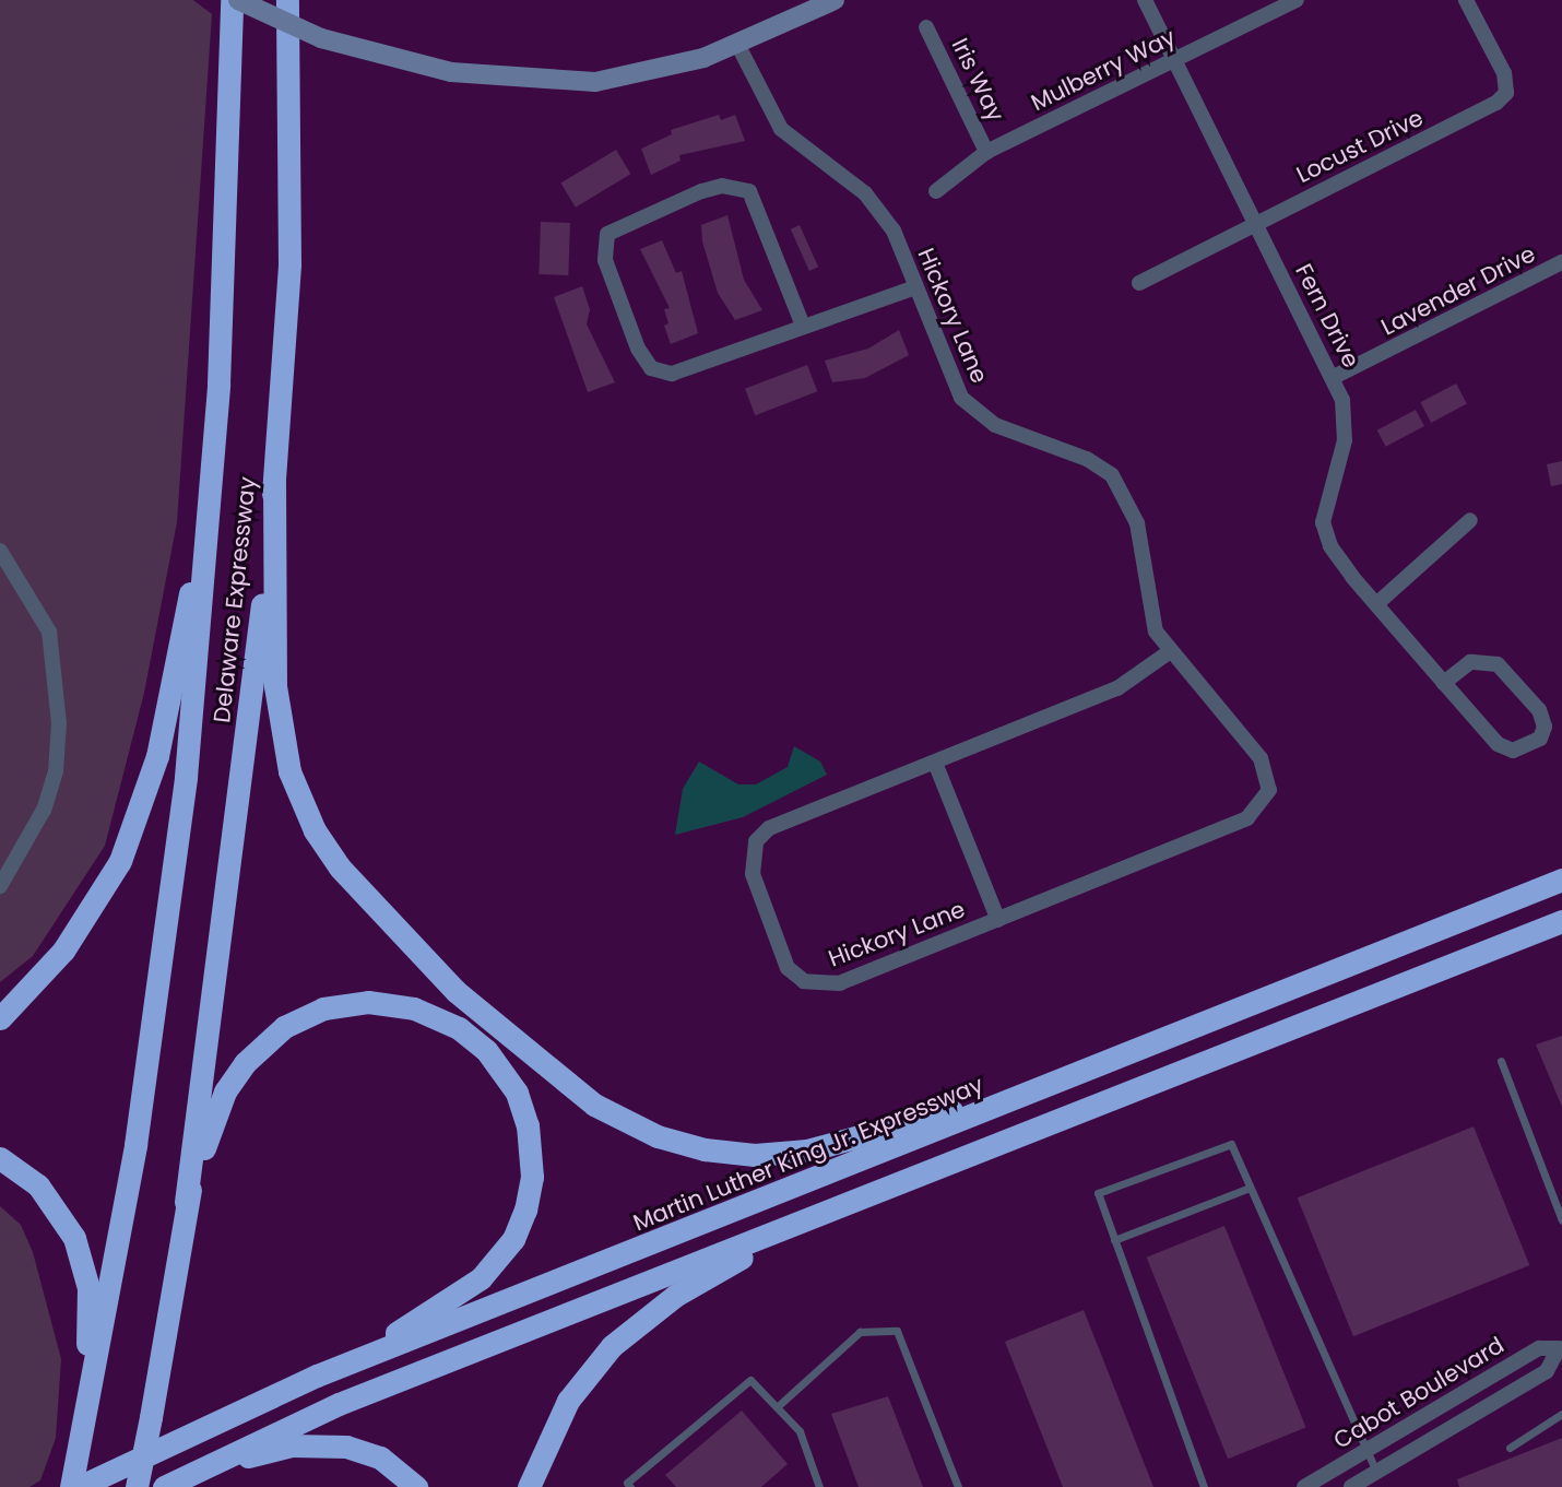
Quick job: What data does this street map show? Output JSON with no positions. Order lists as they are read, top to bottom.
{
  "streets": {
    "highway": ["Delaware Expressway", "Martin Luther King Jr. Expressway"],
    "street": [
      "Mulberry Way",
      "Iris Way",
      "Locust Drive",
      "Lavender Drive",
      "Hickory Lane",
      "Fern Drive",
      "Cabot Boulevard"
    ]
  },
  "crossings": [
    ["Mulberry Way", "Iris Way"],
    ["Mulberry Way", "Fern Drive"],
    ["Locust Drive", "Fern Drive"],
    ["Lavender Drive", "Fern Drive"]
  ]
}
